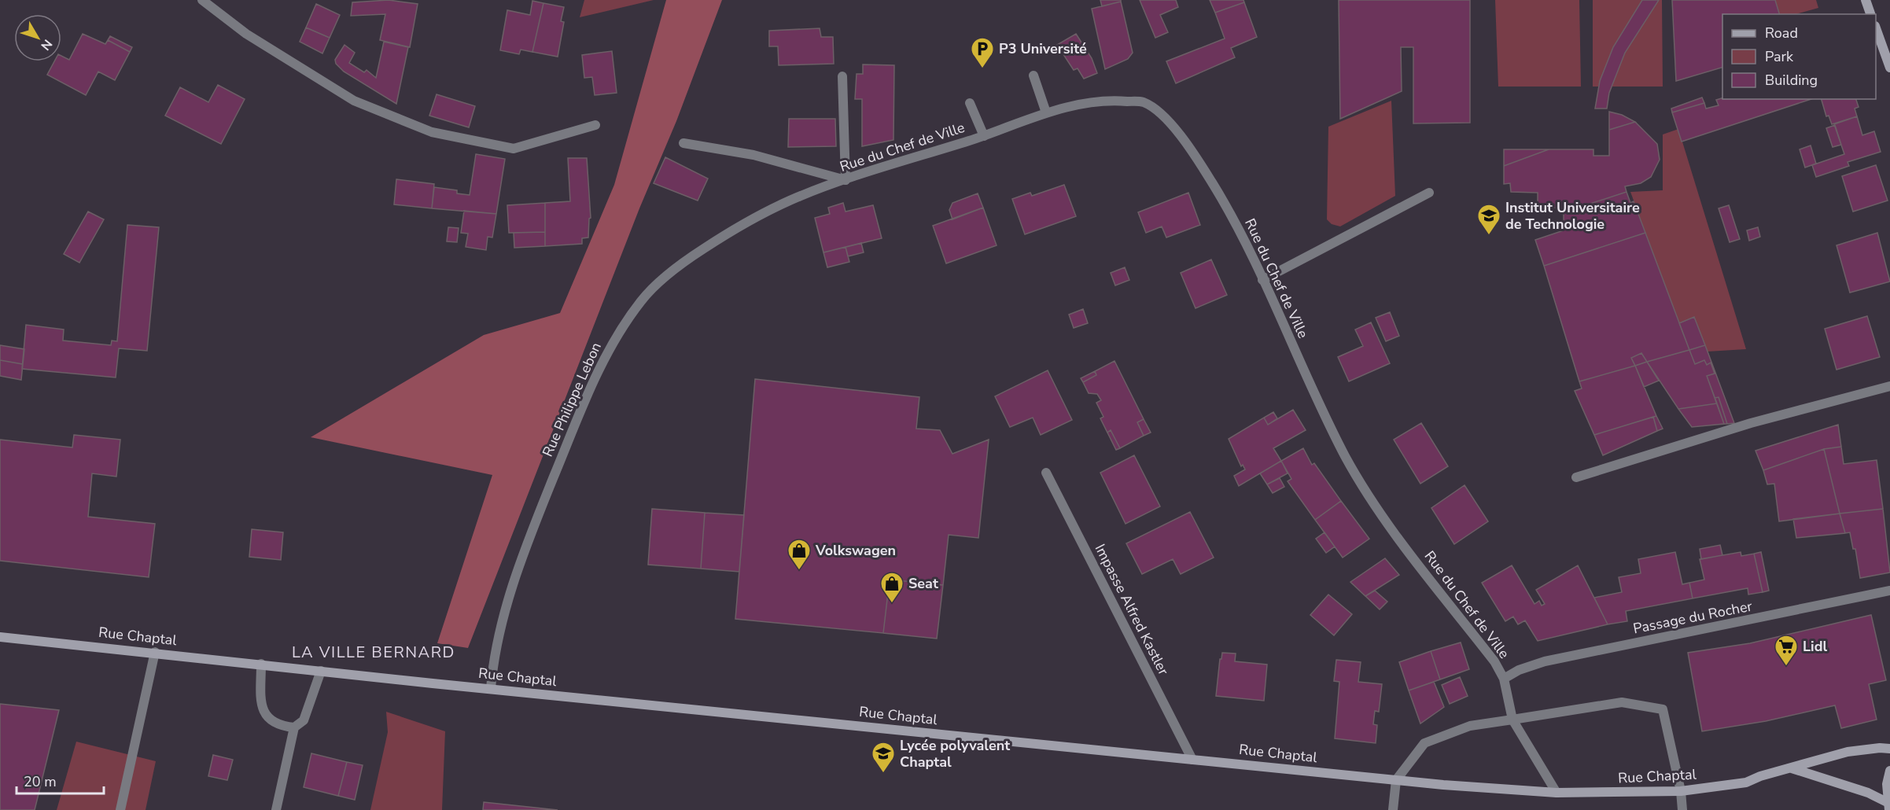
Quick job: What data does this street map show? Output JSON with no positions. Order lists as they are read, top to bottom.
{
  "streets": {
    "main road": ["Rue Chaptal"],
    "street": [
      "Rue du Chef de Ville",
      "Rue Philippe Lebon",
      "Impasse Alfred Kastler",
      "Passage du Rocher"
    ]
  },
  "crossings": [
    ["Rue du Chef de Ville", "Rue Philippe Lebon"],
    ["Rue du Chef de Ville", "Passage du Rocher"],
    ["Rue du Chef de Ville", "Rue Chaptal"],
    ["Rue Philippe Lebon", "Rue Chaptal"],
    ["Impasse Alfred Kastler", "Rue Chaptal"]
  ],
  "districts": ["LA VILLE BERNARD"],
  "places": {
    "parking": ["P3 Université"],
    "school or university": ["Institut Universitaire de Technologie", "Lycée polyvalent Chaptal"],
    "shop": ["Volkswagen", "Seat"],
    "supermarket": ["Lidl"]
  },
  "legend": ["Road", "Park", "Building"],
  "scale_bar": "20 m",
  "north": "bottom right"
}
